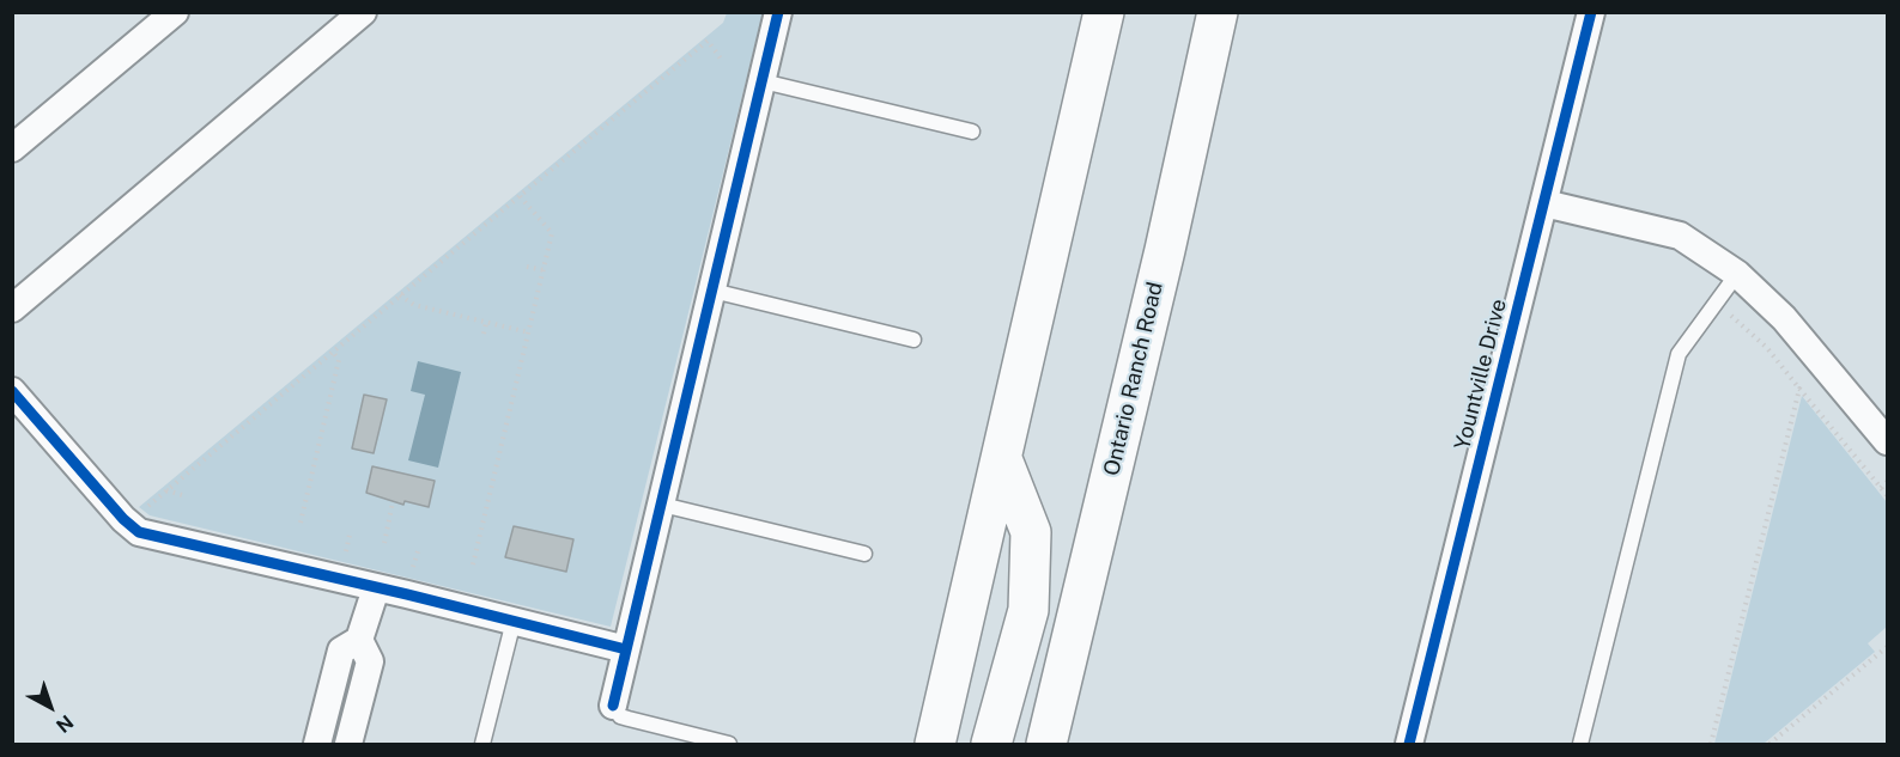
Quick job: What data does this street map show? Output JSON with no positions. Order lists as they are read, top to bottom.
{
  "streets": {
    "main road": ["Ontario Ranch Road"],
    "street": ["Yountville Drive"]
  },
  "north": "bottom right"
}
